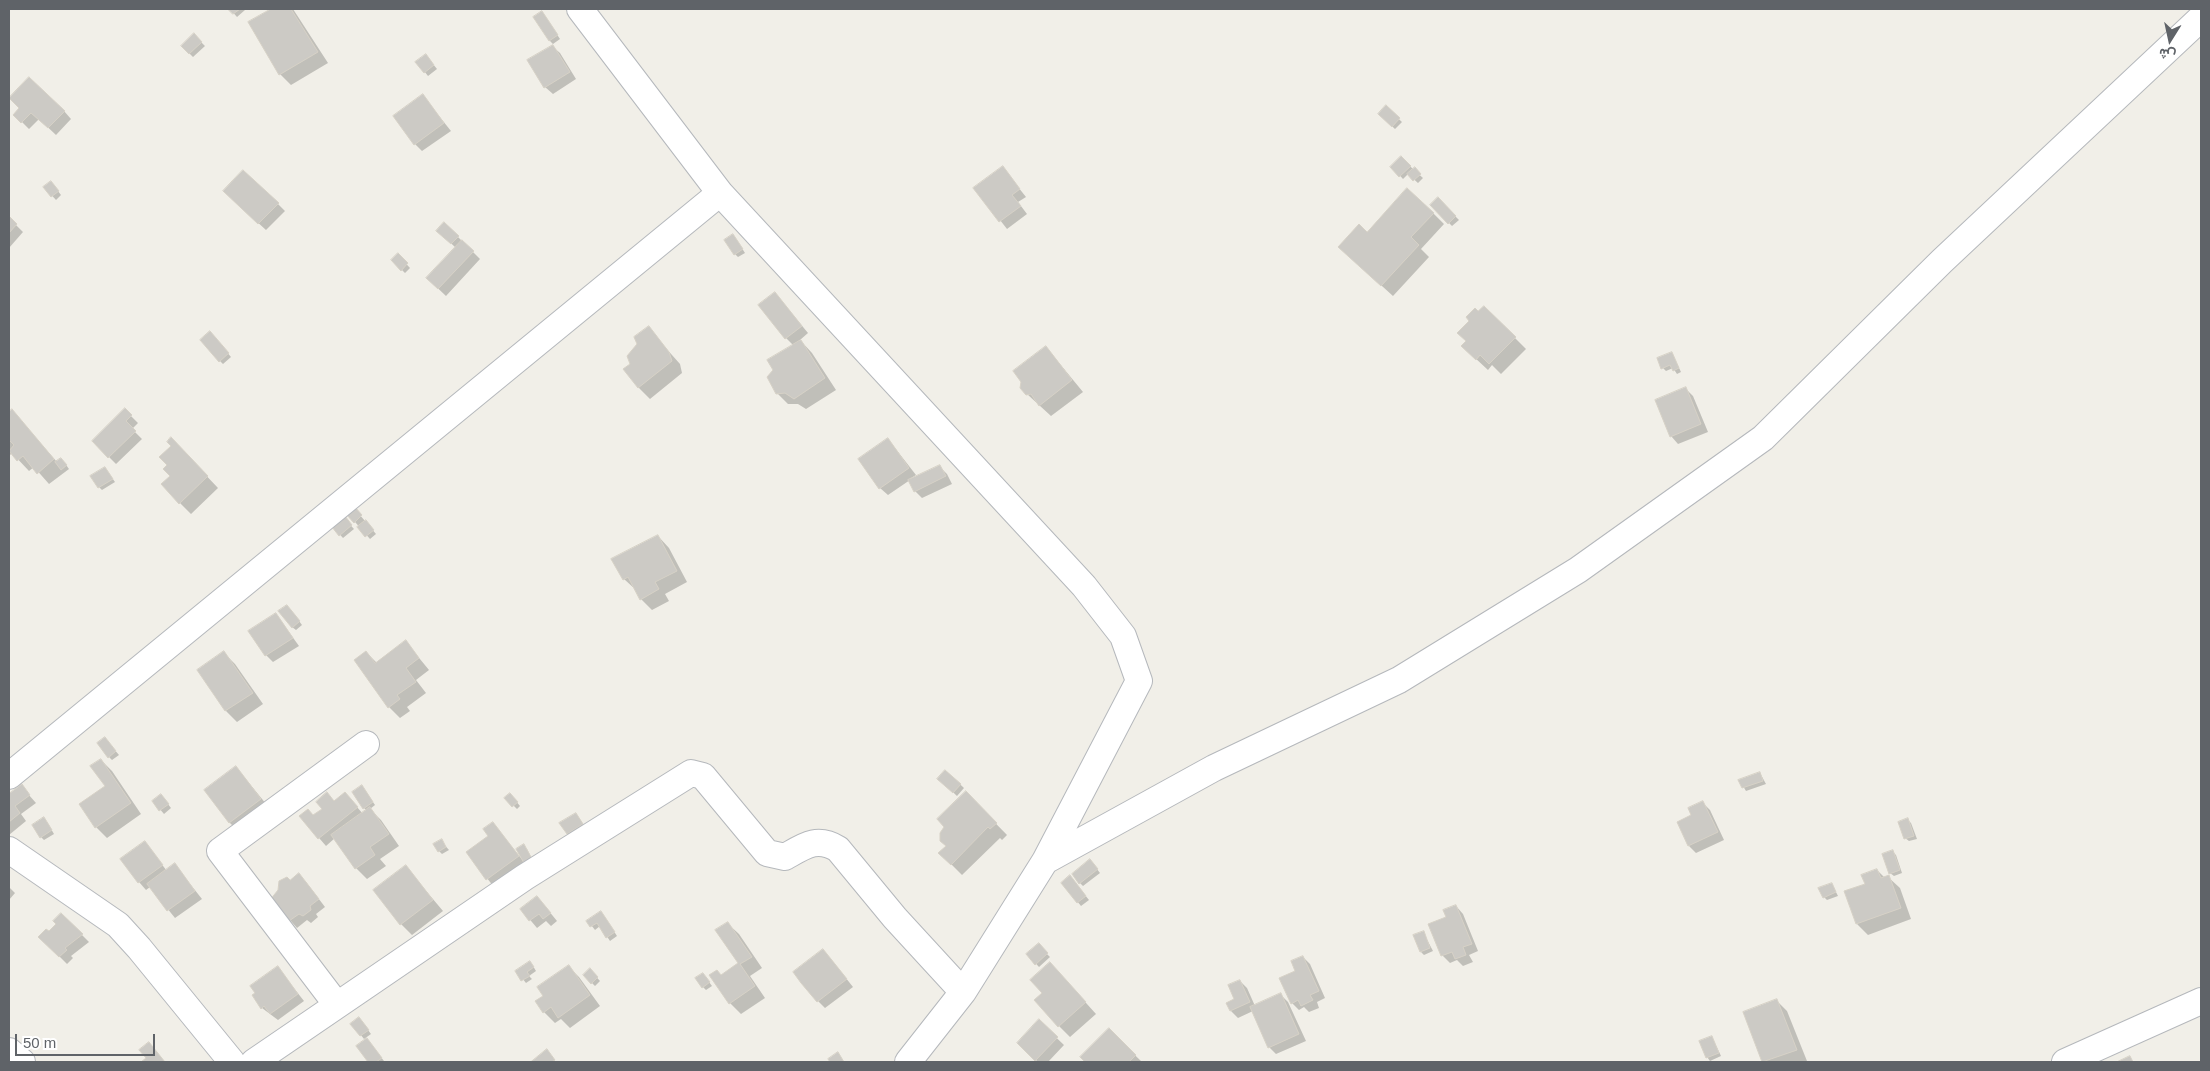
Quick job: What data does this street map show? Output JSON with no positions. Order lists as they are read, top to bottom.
{
  "scale_bar": "50 m",
  "north": "bottom"
}
